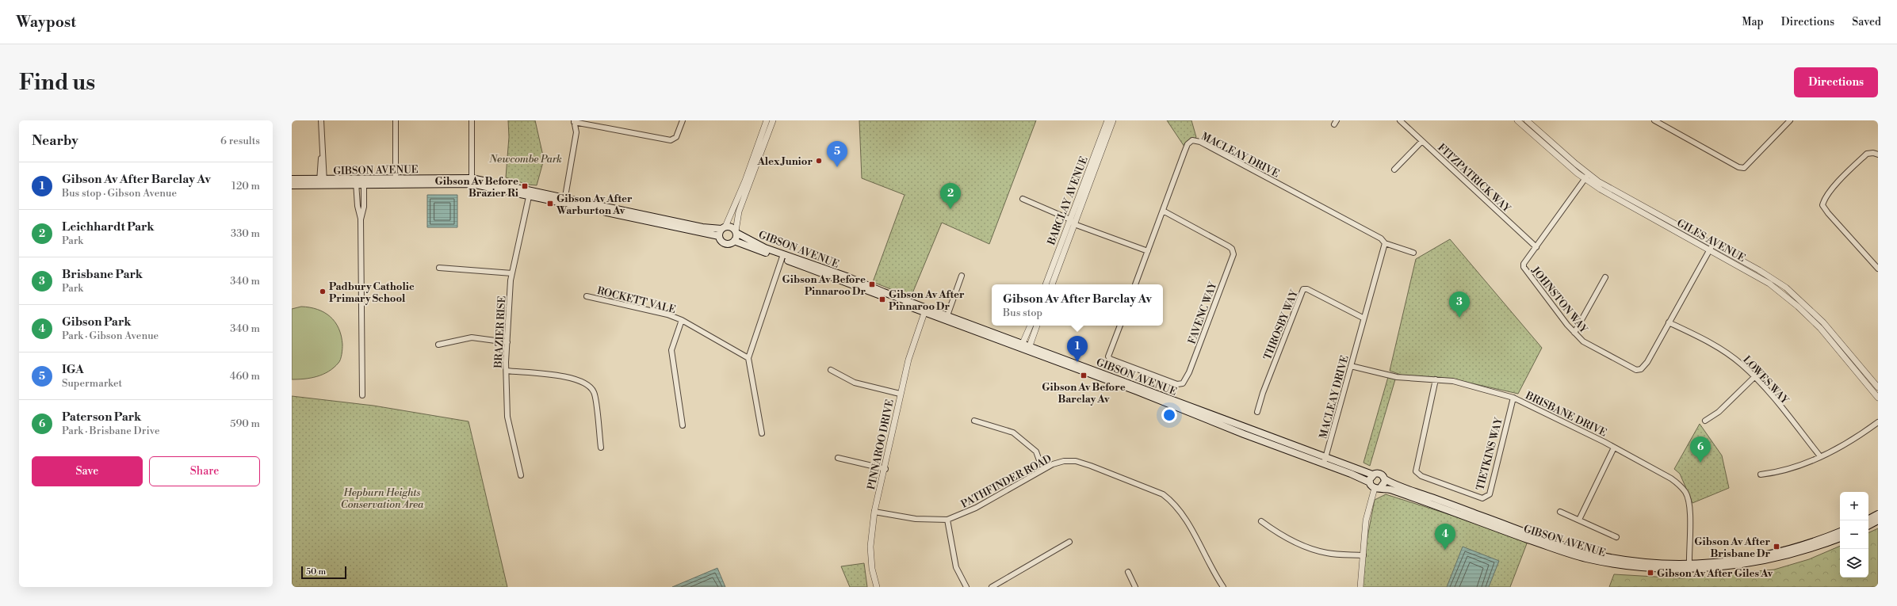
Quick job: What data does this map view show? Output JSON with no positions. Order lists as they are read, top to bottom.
{
  "streets": {
    "main road": ["GIBSON AVENUE"],
    "street": [
      "MACLEAY DRIVE",
      "FITZPATRICK WAY",
      "BARCLAY AVENUE",
      "GILES AVENUE",
      "ROCKETT VALE",
      "JOHNSTON WAY",
      "FAVENC WAY",
      "THROSBY WAY",
      "BRAZIER RISE",
      "LOWES WAY",
      "BRISBANE DRIVE",
      "PINNAROO DRIVE",
      "TIETKINS WAY",
      "PATHFINDER ROAD"
    ]
  },
  "crossings": [
    ["MACLEAY DRIVE", "GIBSON AVENUE"],
    ["MACLEAY DRIVE", "FAVENC WAY"],
    ["MACLEAY DRIVE", "THROSBY WAY"],
    ["MACLEAY DRIVE", "BRISBANE DRIVE"],
    ["GIBSON AVENUE", "BRAZIER RISE"],
    ["GIBSON AVENUE", "BRISBANE DRIVE"],
    ["GIBSON AVENUE", "PINNAROO DRIVE"],
    ["FITZPATRICK WAY", "JOHNSTON WAY"],
    ["GILES AVENUE", "JOHNSTON WAY"],
    ["JOHNSTON WAY", "LOWES WAY"],
    ["BRISBANE DRIVE", "TIETKINS WAY"],
    ["PINNAROO DRIVE", "PATHFINDER ROAD"]
  ],
  "parks": ["Newcombe Park", "Hepburn Heights Conservation Area"],
  "places": {
    "other": ["Alex Junior", "Padbury Catholic Primary School"],
    "transit": [
      "Gibson Av Before Brazier Ri",
      "Gibson Av After Warburton Av",
      "Gibson Av Before Pinnaroo Dr",
      "Gibson Av After Pinnaroo Dr",
      "Gibson Av Before Barclay Av",
      "Gibson Av After Brisbane Dr",
      "Gibson Av After Giles Av"
    ]
  },
  "scale_bar": "50 m",
  "page": {
    "header": "Waypost",
    "nav": ["Map", "Directions", "Saved"],
    "buttons": [
      "Directions",
      ["Save", "Share"]
    ],
    "title": "Find us",
    "heading": ["Nearby", "6 results"],
    "pins": [
      "5",
      "2",
      "3",
      "1",
      "6",
      "4"
    ],
    "list": [
      {
        "mark": "1",
        "name": "Gibson Av After Barclay Av",
        "note": "Bus stop · Gibson Avenue",
        "value": "120 m"
      },
      {
        "mark": "2",
        "name": "Leichhardt Park",
        "note": "Park",
        "value": "330 m"
      },
      {
        "mark": "3",
        "name": "Brisbane Park",
        "note": "Park",
        "value": "340 m"
      },
      {
        "mark": "4",
        "name": "Gibson Park",
        "note": "Park · Gibson Avenue",
        "value": "340 m"
      },
      {
        "mark": "5",
        "name": "IGA",
        "note": "Supermarket",
        "value": "460 m"
      },
      {
        "mark": "6",
        "name": "Paterson Park",
        "note": "Park · Brisbane Drive",
        "value": "590 m"
      }
    ],
    "popup": ["Gibson Av After Barclay Av", "Bus stop"],
    "map_buttons": ["+", "−"],
    "scale": "50 m"
  }
}
